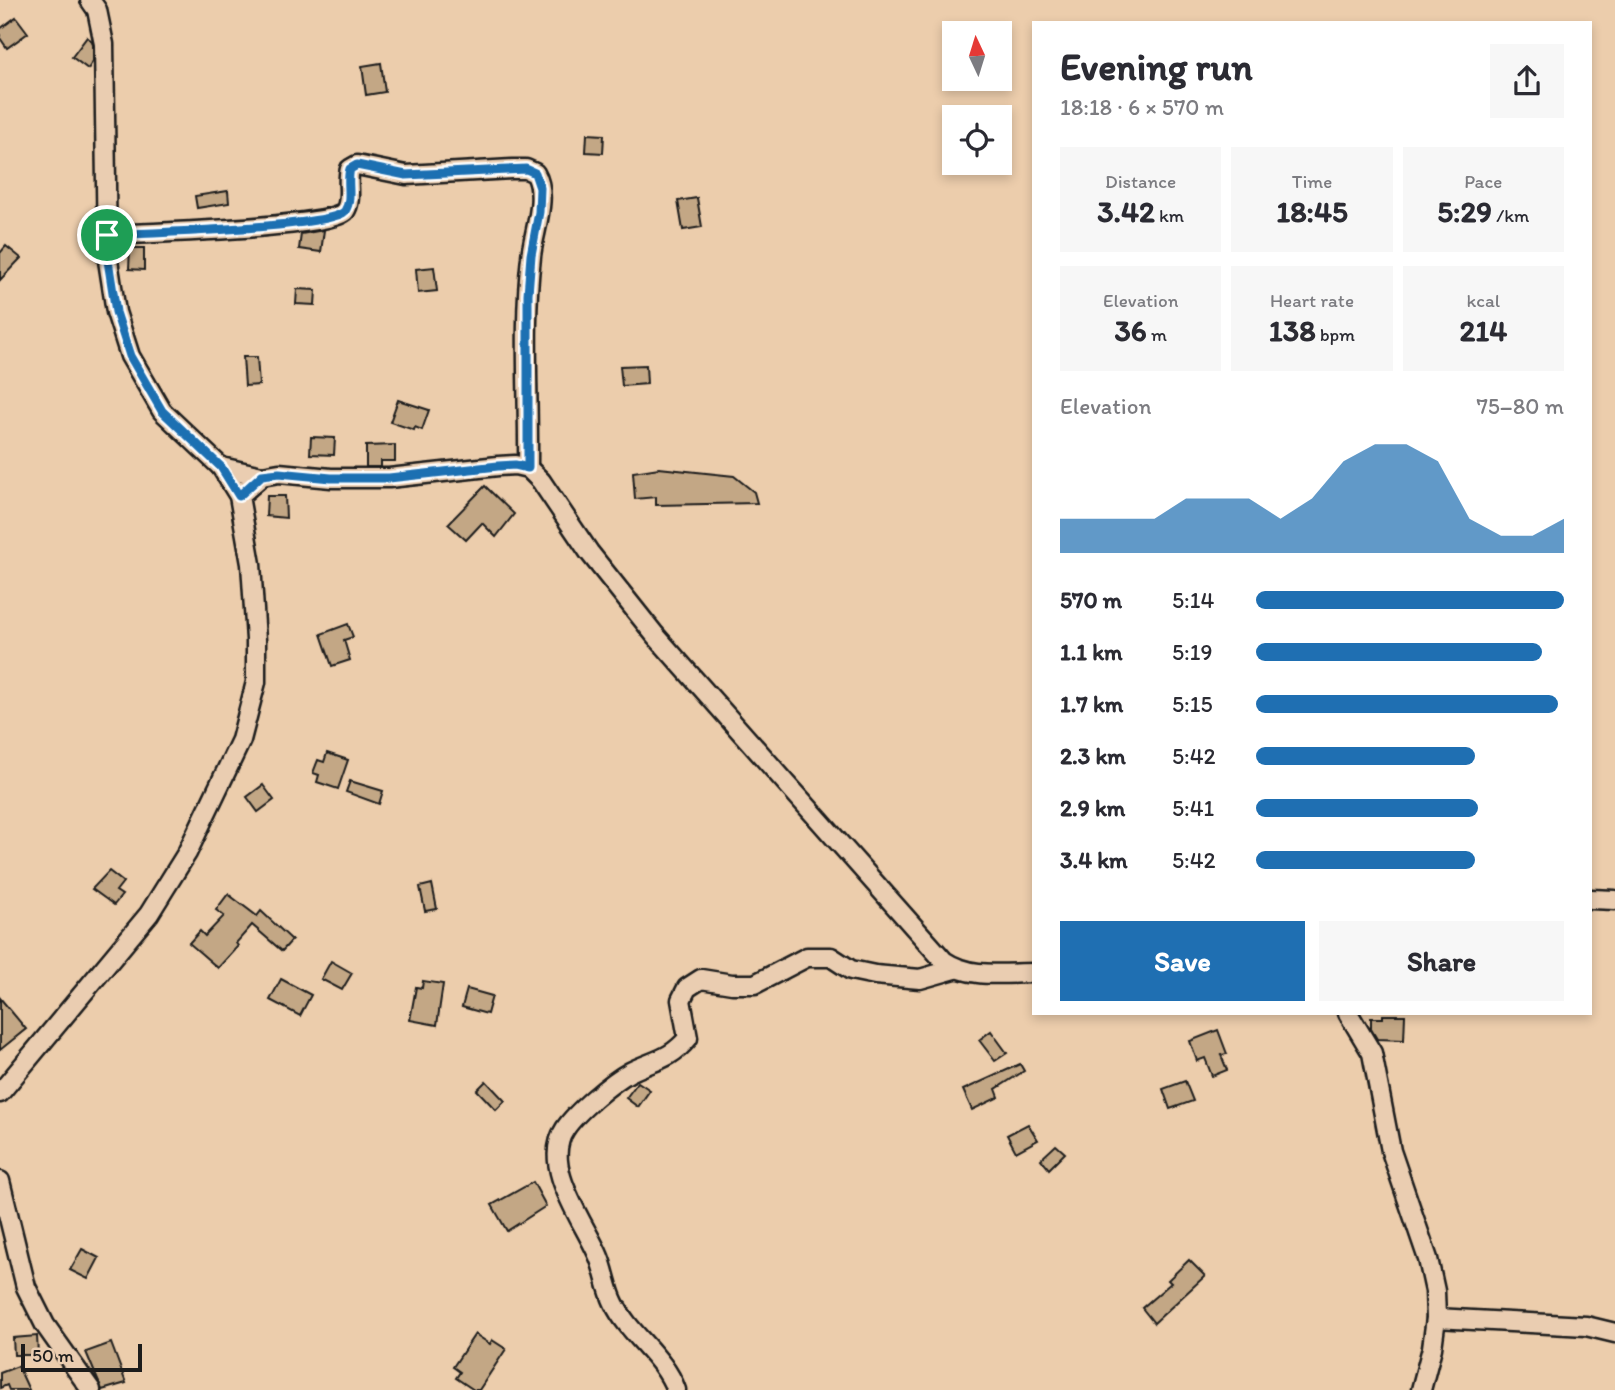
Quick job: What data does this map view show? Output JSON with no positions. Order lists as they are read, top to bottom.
{
  "scale_bar": "50 m",
  "north": "top",
  "page": {
    "heading": ["Evening run", "18:18 · 6 × 570 m"],
    "stats": [
      ["Distance", "3.42 km"],
      ["Time", "18:45"],
      ["Pace", "5:29 /km"],
      ["Elevation", "36 m"],
      ["Heart rate", "138 bpm"],
      ["kcal", "214"]
    ],
    "chart": ["Elevation", "75–80 m"],
    "list": [
      {
        "name": "570 m",
        "note": "5:14"
      },
      {
        "name": "1.1 km",
        "note": "5:19"
      },
      {
        "name": "1.7 km",
        "note": "5:15"
      },
      {
        "name": "2.3 km",
        "note": "5:42"
      },
      {
        "name": "2.9 km",
        "note": "5:41"
      },
      {
        "name": "3.4 km",
        "note": "5:42"
      }
    ],
    "buttons": ["Save", "Share"],
    "scale": "50 m"
  }
}
